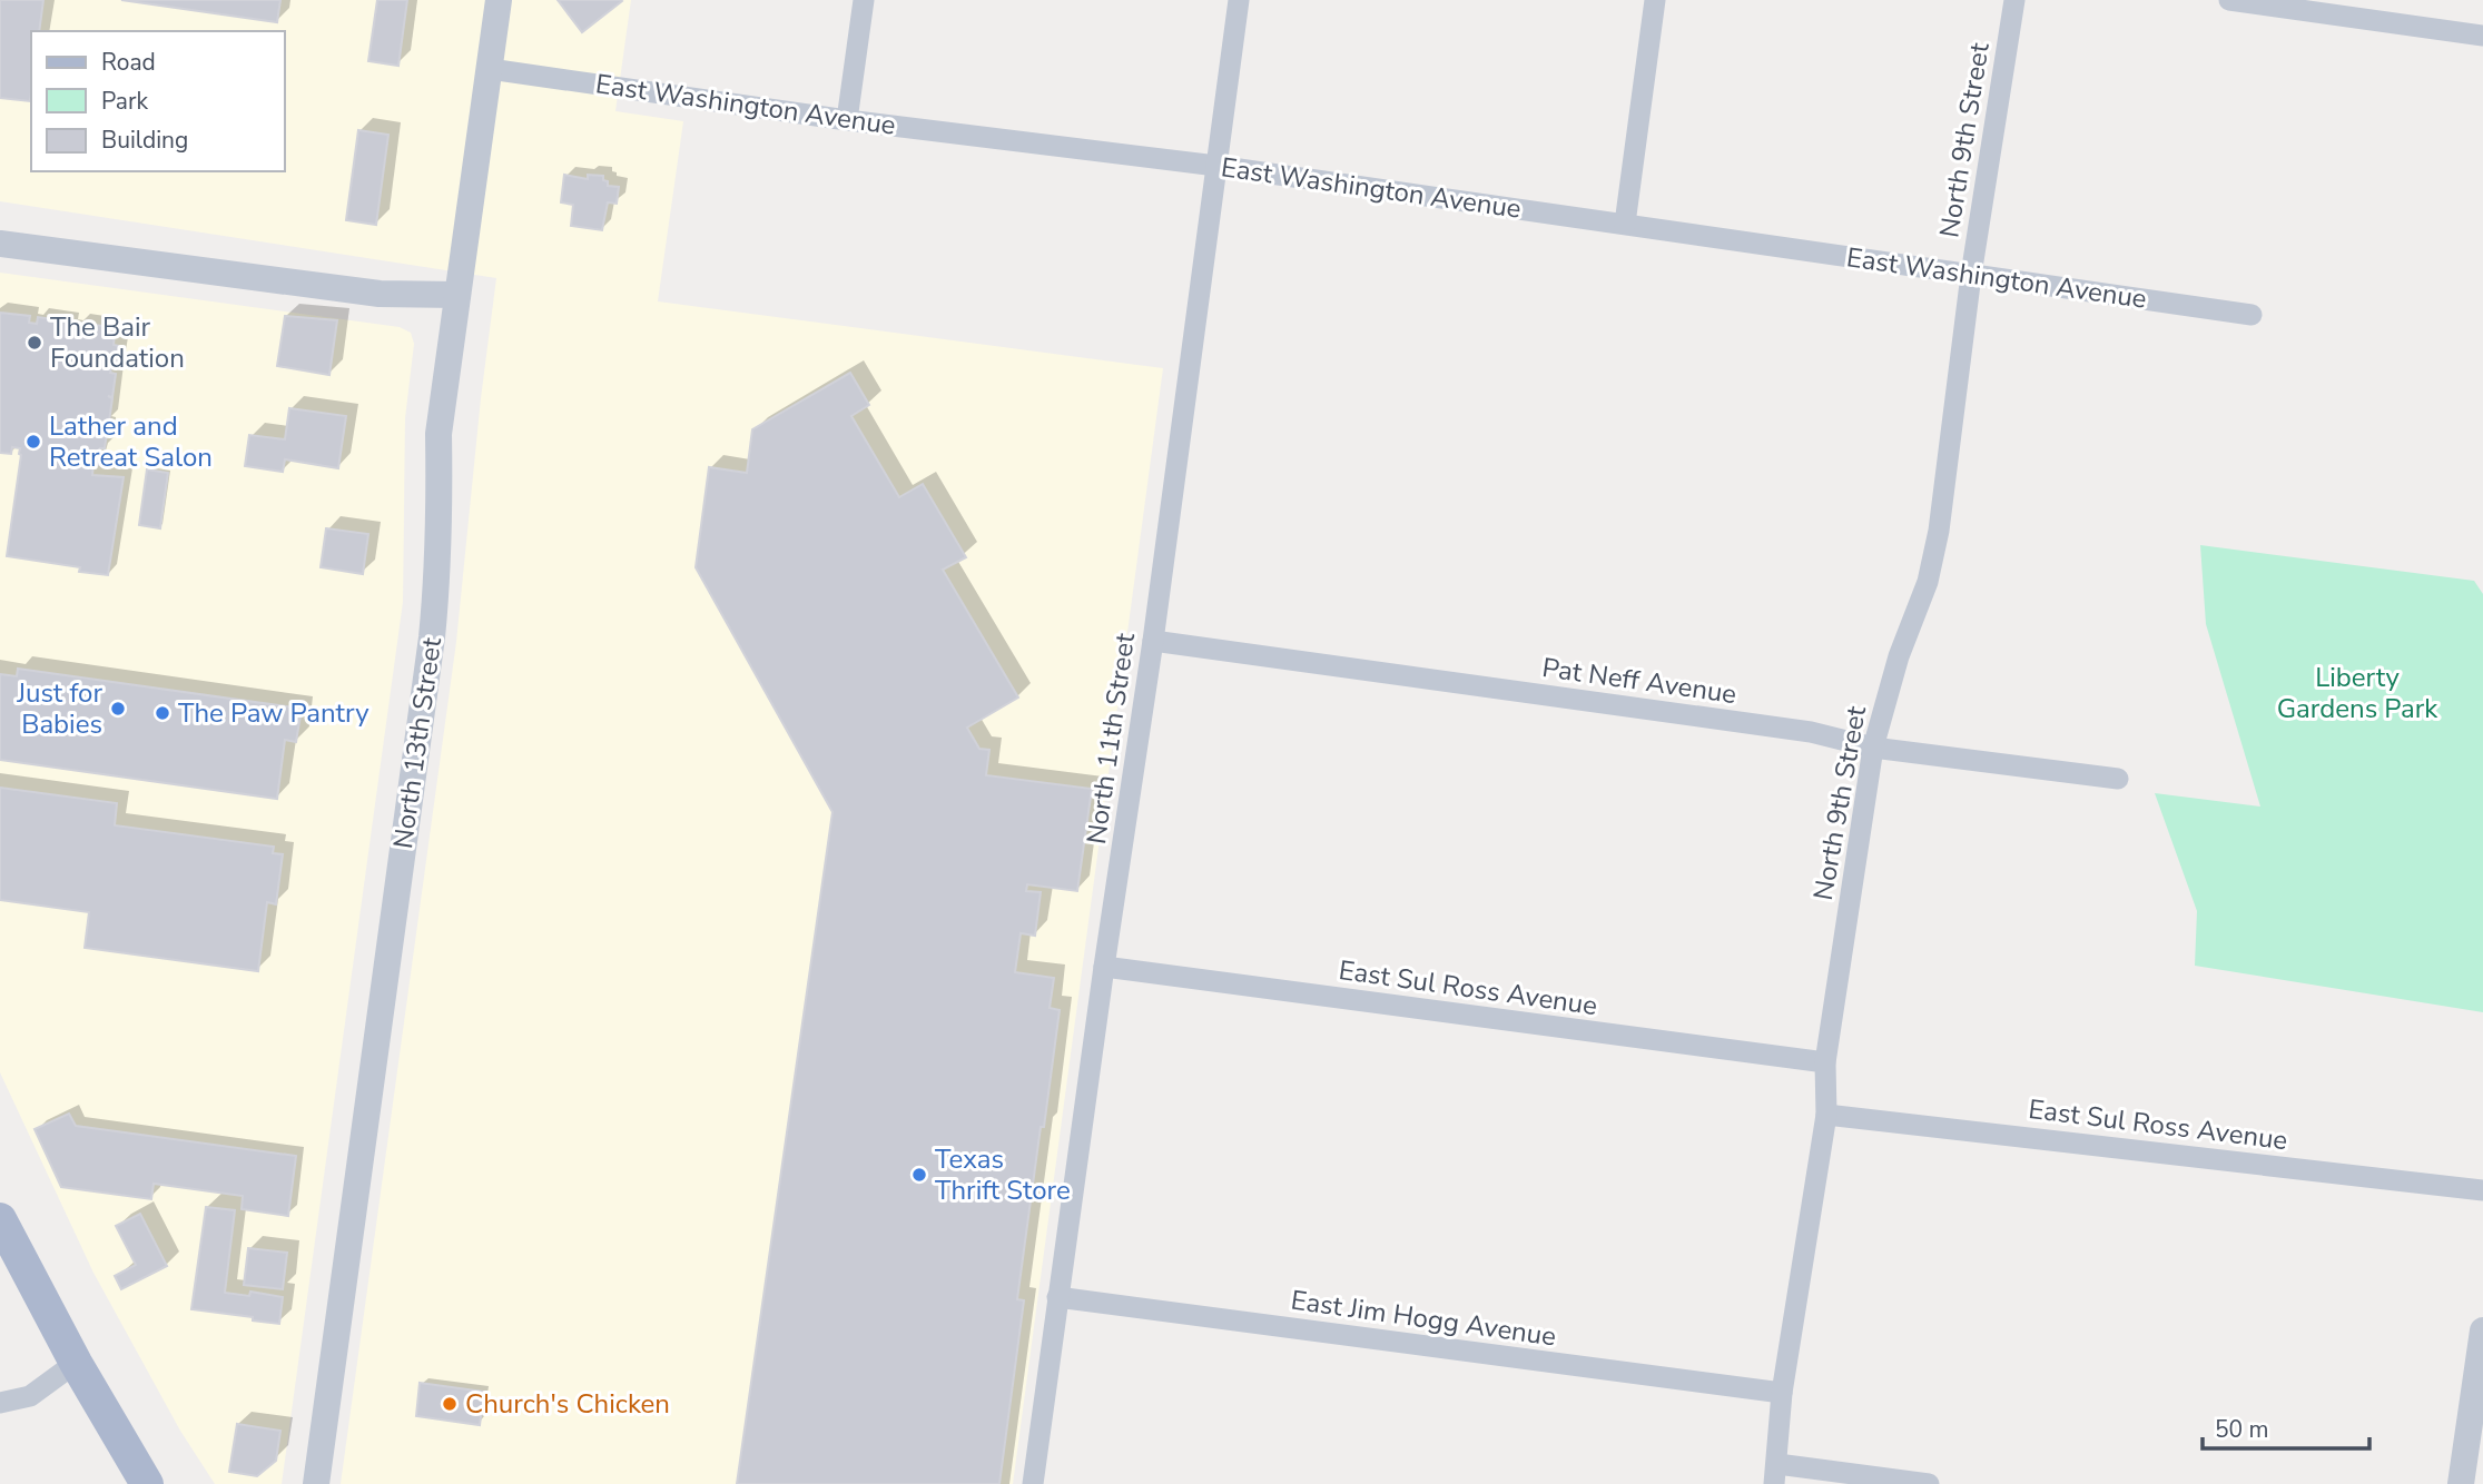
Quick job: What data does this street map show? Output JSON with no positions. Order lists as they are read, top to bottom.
{
  "streets": {
    "street": [
      "East Washington Avenue",
      "North 9th Street",
      "Pat Neff Avenue",
      "North 11th Street",
      "North 13th Street",
      "East Sul Ross Avenue",
      "East Jim Hogg Avenue"
    ]
  },
  "crossings": [
    ["East Washington Avenue", "North 9th Street"],
    ["East Washington Avenue", "North 11th Street"],
    ["East Washington Avenue", "North 13th Street"],
    ["North 9th Street", "Pat Neff Avenue"],
    ["North 9th Street", "East Sul Ross Avenue"],
    ["North 9th Street", "East Jim Hogg Avenue"],
    ["Pat Neff Avenue", "North 11th Street"],
    ["North 11th Street", "East Sul Ross Avenue"],
    ["North 11th Street", "East Jim Hogg Avenue"]
  ],
  "parks": ["Liberty Gardens Park"],
  "places": [
    "The Bair Foundation",
    "Lather and Retreat Salon",
    "Just for Babies",
    "The Paw Pantry",
    "Texas Thrift Store",
    "Church's Chicken"
  ],
  "legend": ["Road", "Park", "Building"],
  "scale_bar": "50 m"
}
